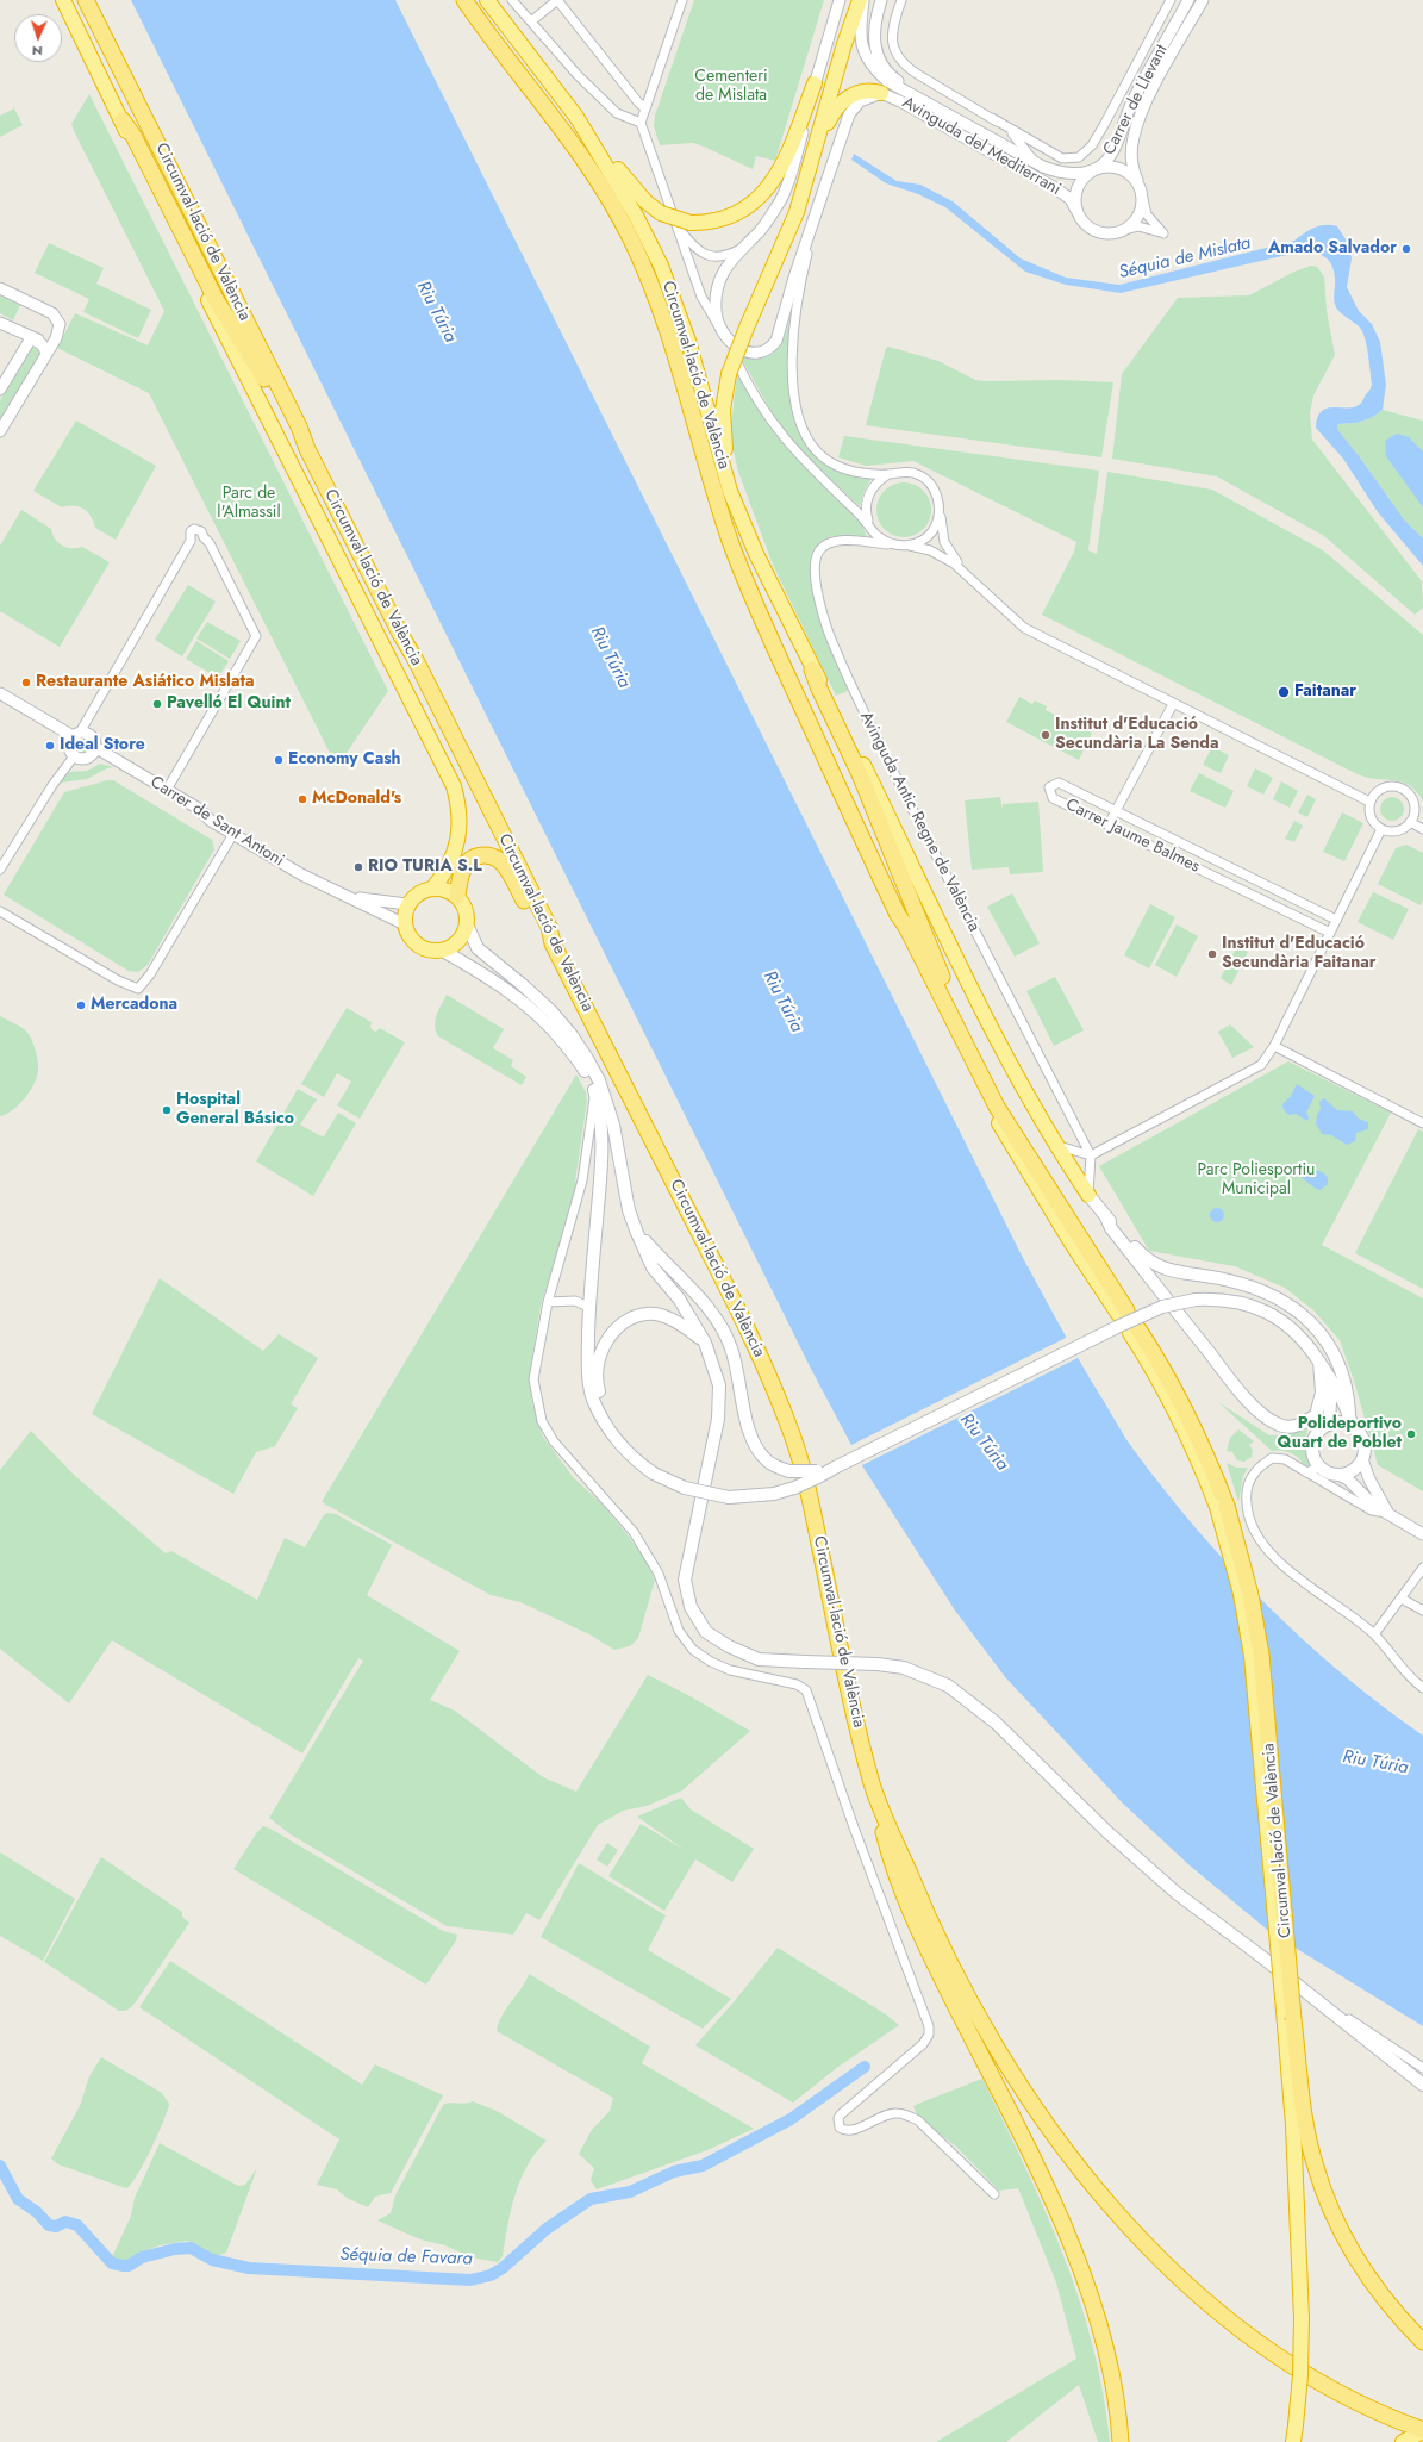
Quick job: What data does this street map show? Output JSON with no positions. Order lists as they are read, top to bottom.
{
  "streets": {
    "highway": ["Circumval·lació de València"],
    "street": [
      "Carrer de Llevant",
      "Avinguda del Mediterrani",
      "Carrer de Sant Antoni",
      "Avinguda Antic Regne de València",
      "Carrer Jaume Balmes"
    ]
  },
  "crossings": [
    ["Carrer de Llevant", "Avinguda del Mediterrani"],
    ["Circumval·lació de València", "Carrer de Sant Antoni"]
  ],
  "water": ["Séquia de Mislata", "Riu Túria", "Séquia de Favara"],
  "parks": ["Cementeri de Mislata", "Parc de l'Almassil", "Parc Poliesportiu Municipal"],
  "places": [
    "Amado Salvador",
    "Restaurante Asiático Mislata",
    "Faitanar",
    "Pavelló El Quint",
    "Institut d'Educació Secundària La Senda",
    "Ideal Store",
    "Economy Cash",
    "McDonald's",
    "RIO TURIA S.L",
    "Institut d'Educació Secundària Faitanar",
    "Mercadona",
    "Hospital General Básico",
    "Polideportivo Quart de Poblet"
  ],
  "north": "bottom"
}
